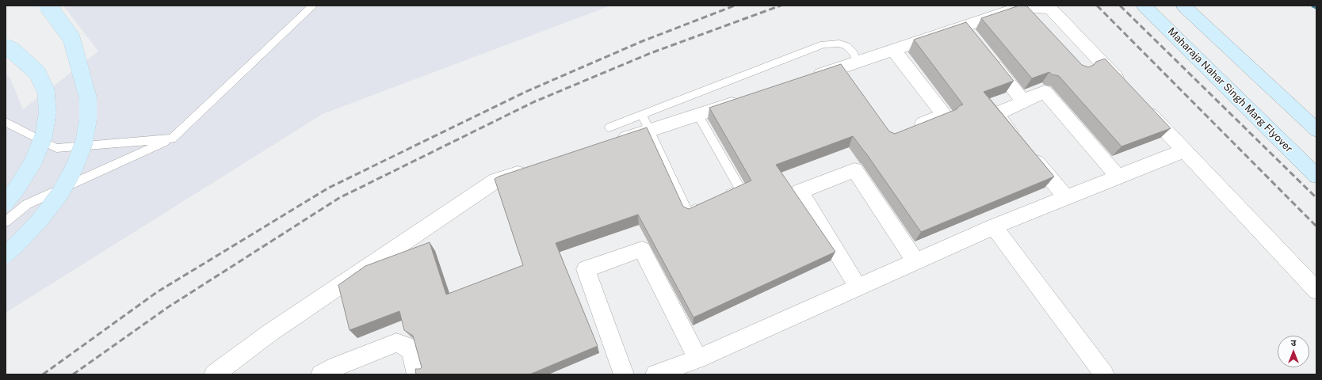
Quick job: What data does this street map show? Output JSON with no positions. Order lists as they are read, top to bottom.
{
  "streets": {
    "main road": ["Maharaja Nahar Singh Marg Flyover"]
  },
  "north": "top"
}
